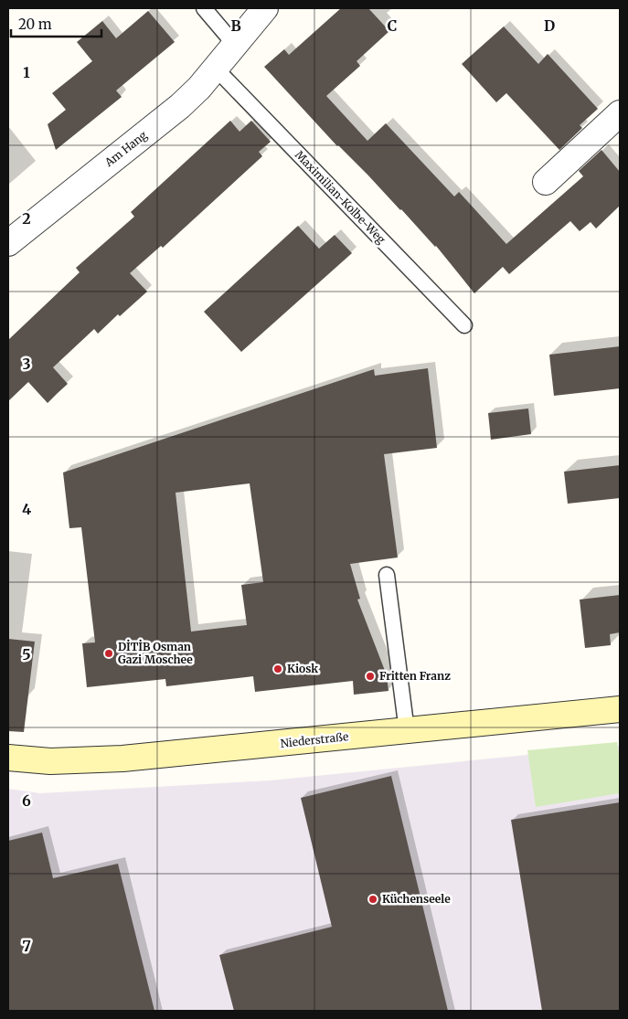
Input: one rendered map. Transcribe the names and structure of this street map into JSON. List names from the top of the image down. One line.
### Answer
{"streets":{"street":["Am Hang","Niederstraße"],"lane":["Maximilian-Kolbe-Weg"]},"crossings":[["Am Hang","Maximilian-Kolbe-Weg"]],"places":["DİTİB Osman Gazi Moschee","Kiosk","Fritten Franz","Küchenseele"],"scale_bar":"20 m","grid":{"columns":["B","C","D"],"rows":["1","2","3","4","5","6","7"]}}
